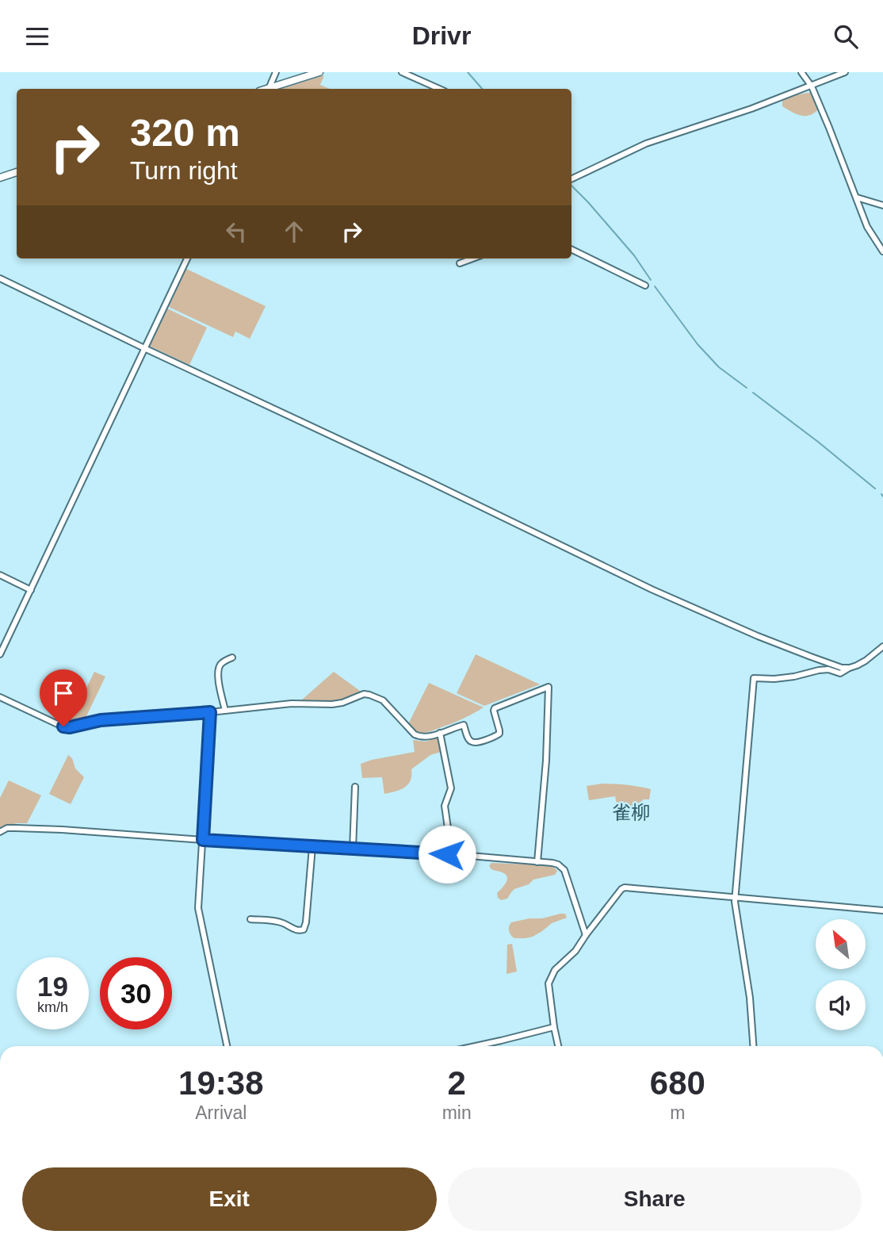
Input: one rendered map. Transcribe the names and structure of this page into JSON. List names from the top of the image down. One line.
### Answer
{"districts":["雀柳"],"north":"top left","page":{"header":"Drivr","turn":["320 m","Turn right"],"speed":"19 km/h","limit":"30","eta":["19:38","Arrival","2","min","680","m"],"buttons":["Exit","Share"]}}
